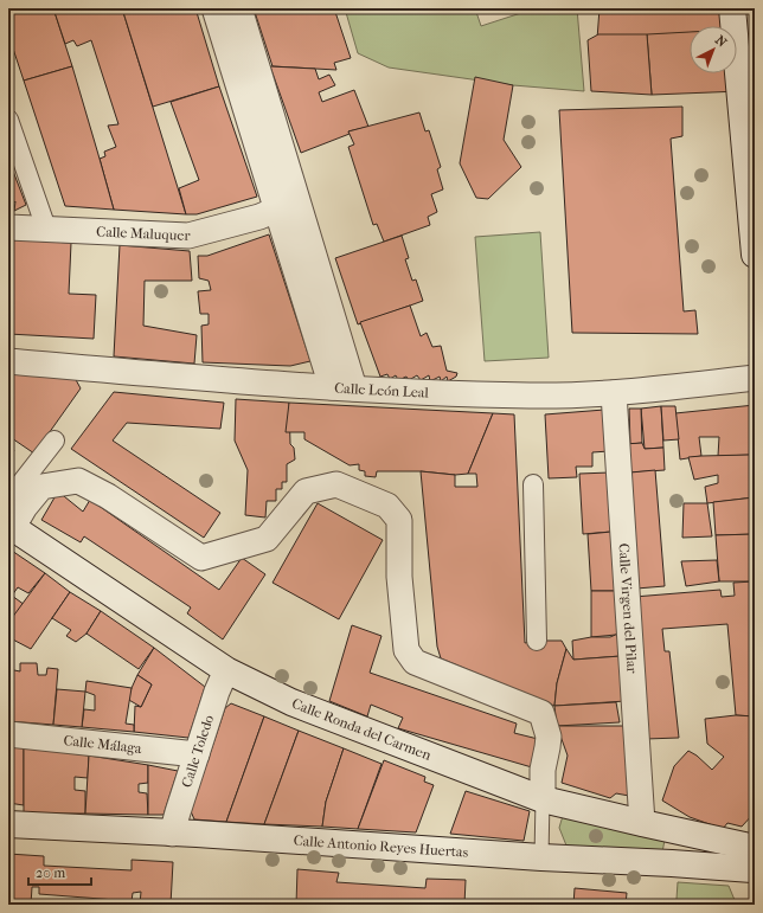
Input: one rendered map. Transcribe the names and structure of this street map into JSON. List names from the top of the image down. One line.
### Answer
{"streets":{"main road":["Calle Ronda del Carmen","Calle Antonio Reyes Huertas"],"street":["Calle Maluquer","Calle León Leal","Calle Virgen del Pilar","Calle Málaga","Calle Toledo"]},"crossings":[["Calle León Leal","Calle Virgen del Pilar"],["Calle Virgen del Pilar","Calle Ronda del Carmen"],["Calle Ronda del Carmen","Calle Toledo"],["Calle Ronda del Carmen","Calle Antonio Reyes Huertas"],["Calle Málaga","Calle Toledo"],["Calle Toledo","Calle Antonio Reyes Huertas"]],"scale_bar":"20 m","north":"top right"}
